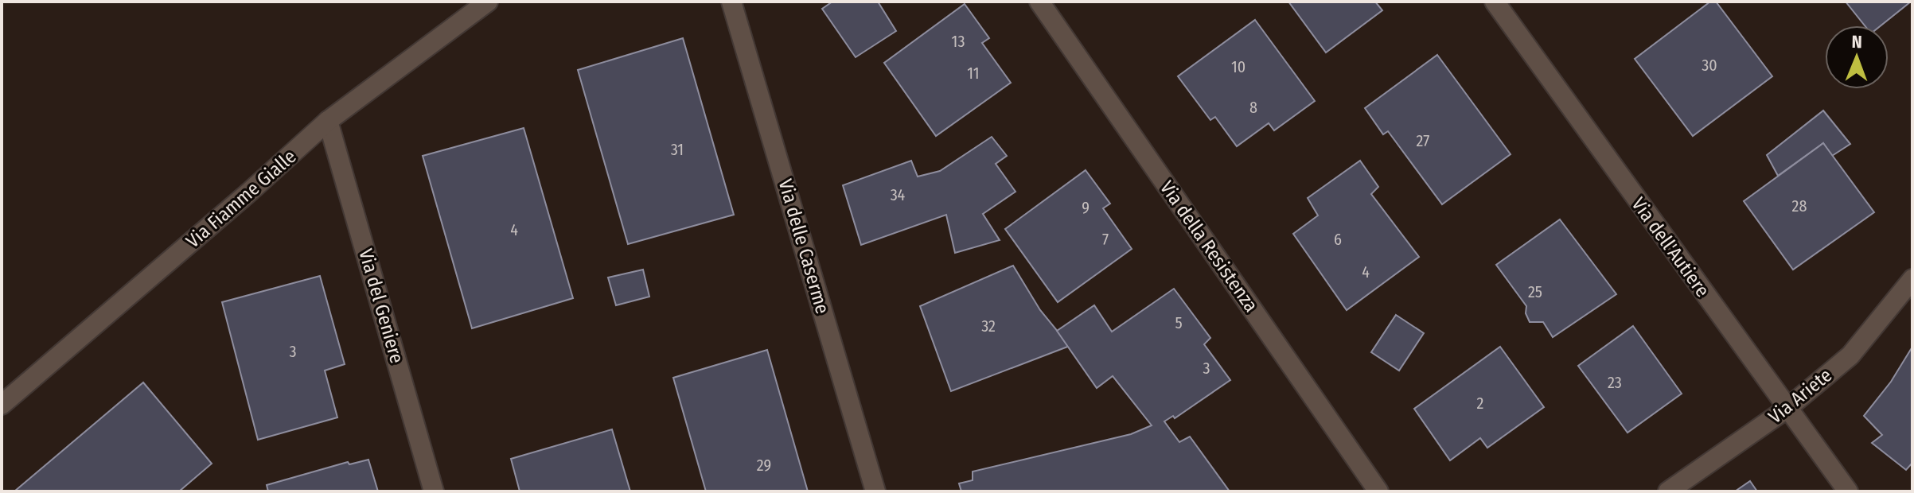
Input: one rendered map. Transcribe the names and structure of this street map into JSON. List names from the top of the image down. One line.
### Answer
{"streets":{"street":["Via Fiamme Gialle","Via delle Caserme","Via della Resistenza","Via dell'Autiere","Via del Geniere","Via Ariete"]},"crossings":[["Via Fiamme Gialle","Via del Geniere"],["Via dell'Autiere","Via Ariete"]],"house_numbers":["13","30","10","11","8","27","31","34","28","9","4","7","6","4","25","5","32","3","3","23","2","29"],"north":"top"}
